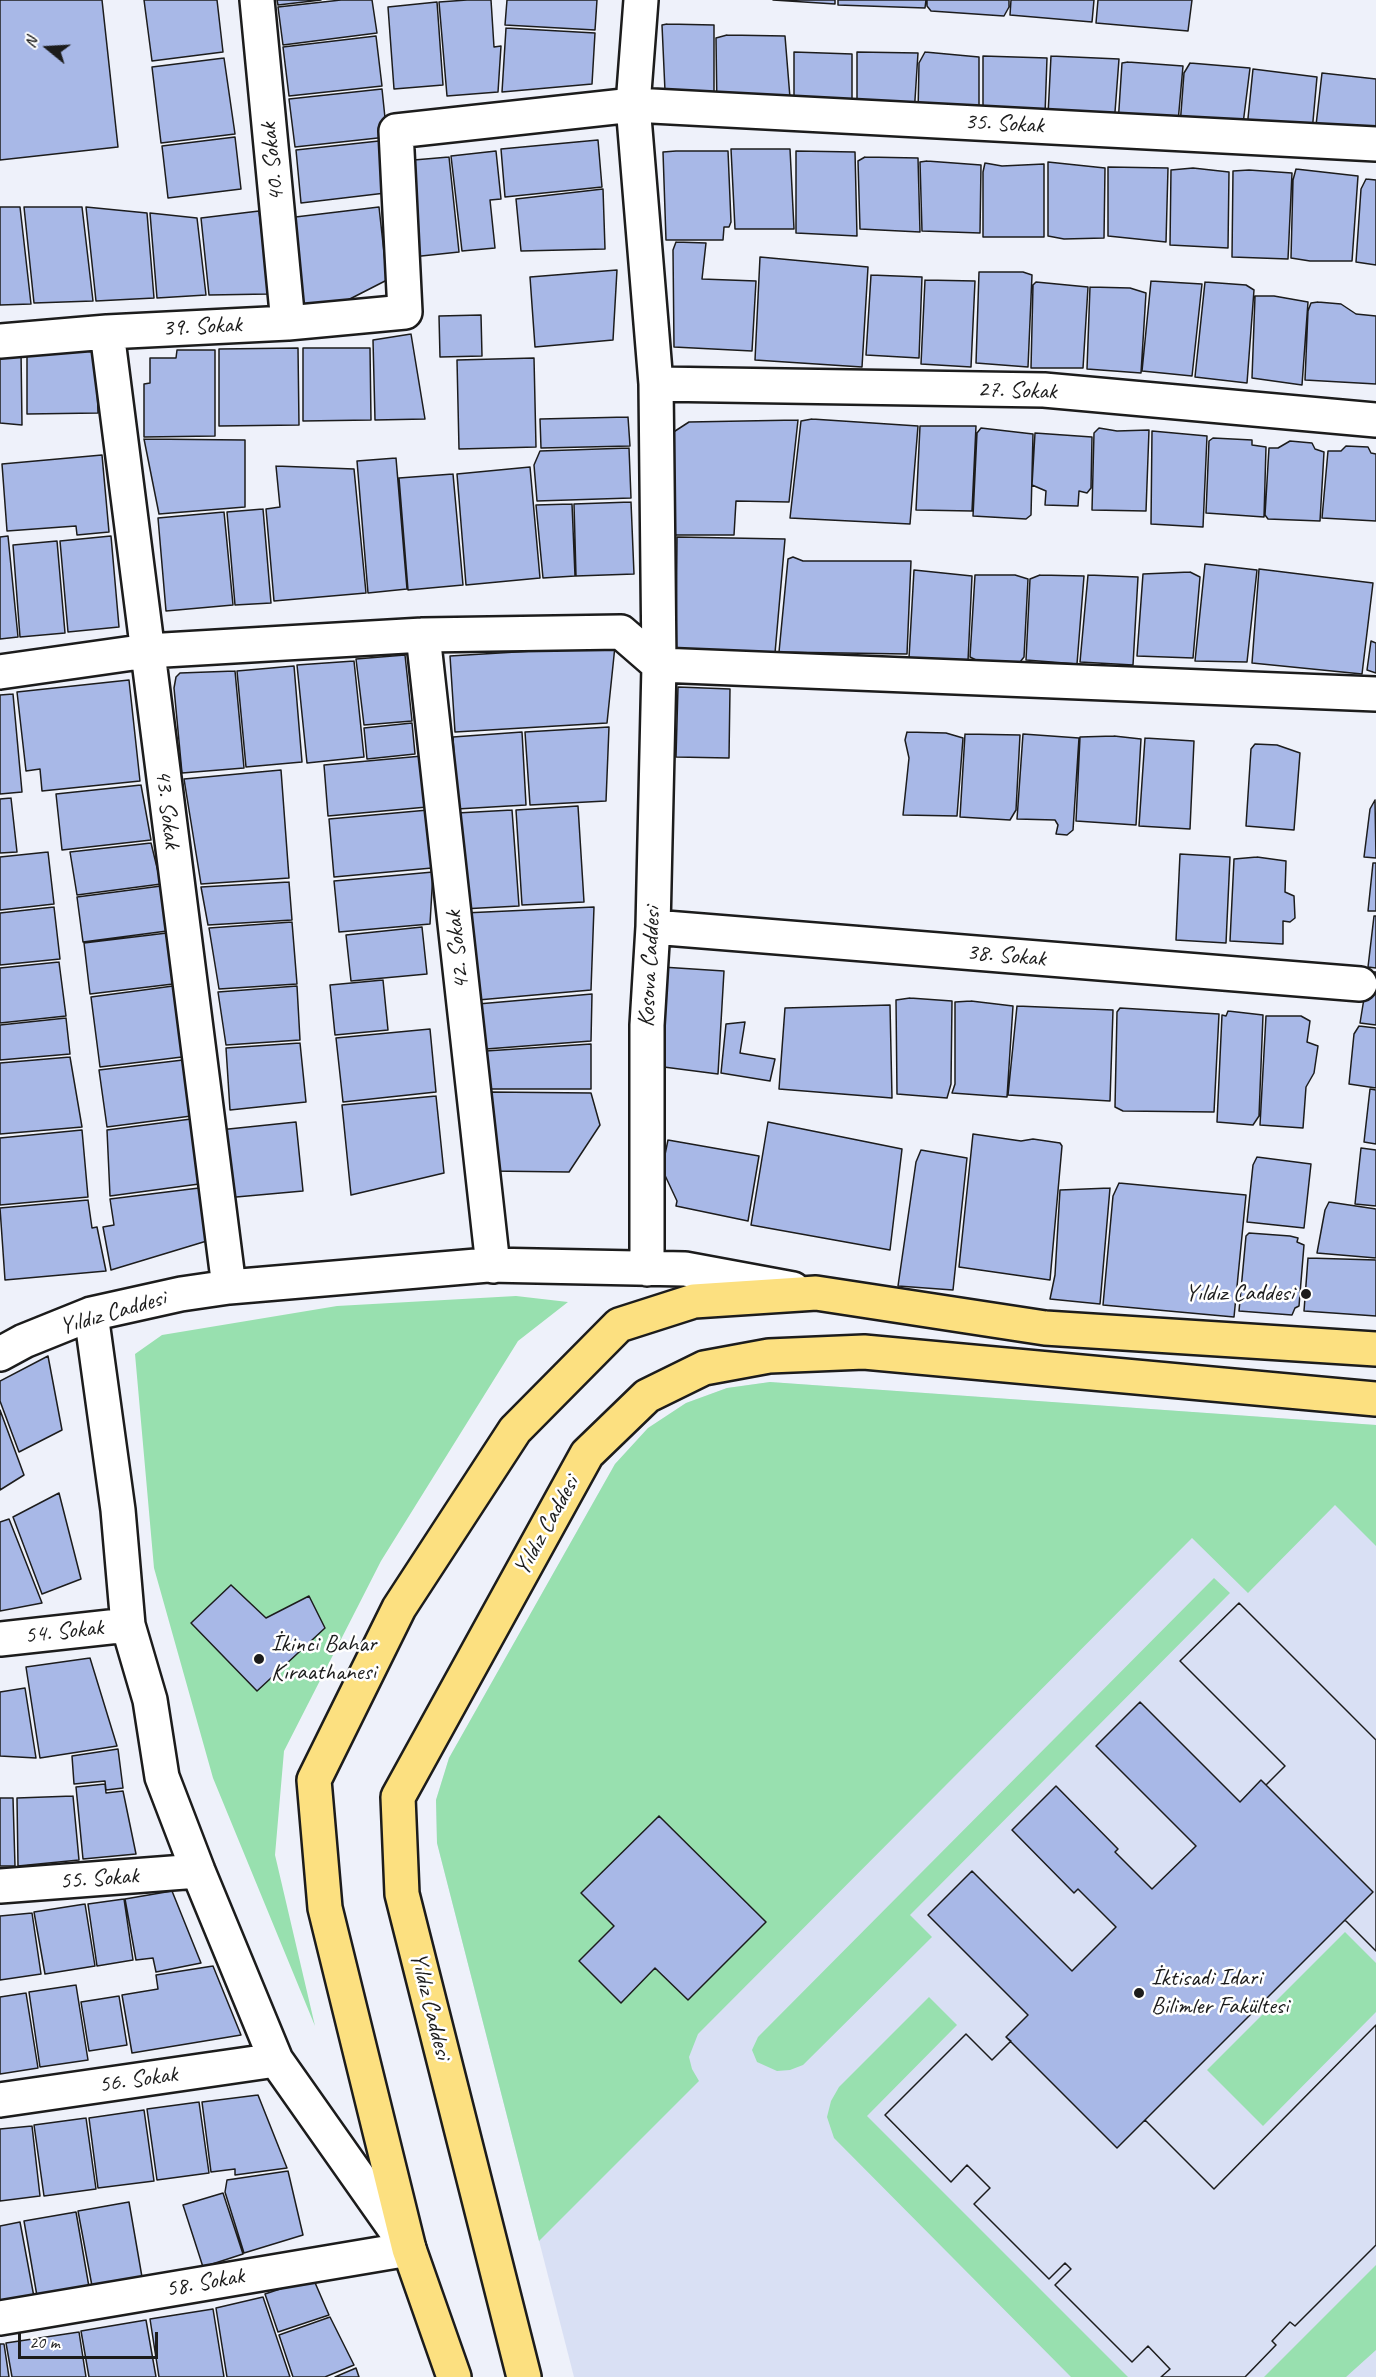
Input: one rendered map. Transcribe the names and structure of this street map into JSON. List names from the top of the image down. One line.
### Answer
{"streets":{"main road":["Yıldız Caddesi"],"street":["35. Sokak","40. Sokak","39. Sokak","27. Sokak","43. Sokak","42. Sokak","38. Sokak","Kosova Caddesi","54. Sokak","55. Sokak","56. Sokak","58. Sokak"]},"crossings":[["35. Sokak","39. Sokak"],["35. Sokak","Kosova Caddesi"],["40. Sokak","39. Sokak"],["39. Sokak","43. Sokak"],["27. Sokak","Kosova Caddesi"],["43. Sokak","Yıldız Caddesi"],["42. Sokak","Yıldız Caddesi"],["38. Sokak","Kosova Caddesi"],["Kosova Caddesi","Yıldız Caddesi"]],"places":["Yıldız Caddesi","İkinci Bahar Kıraathanesi","İktisadi Idari Bilimler Fakültesi"],"scale_bar":"20 m","north":"left"}
